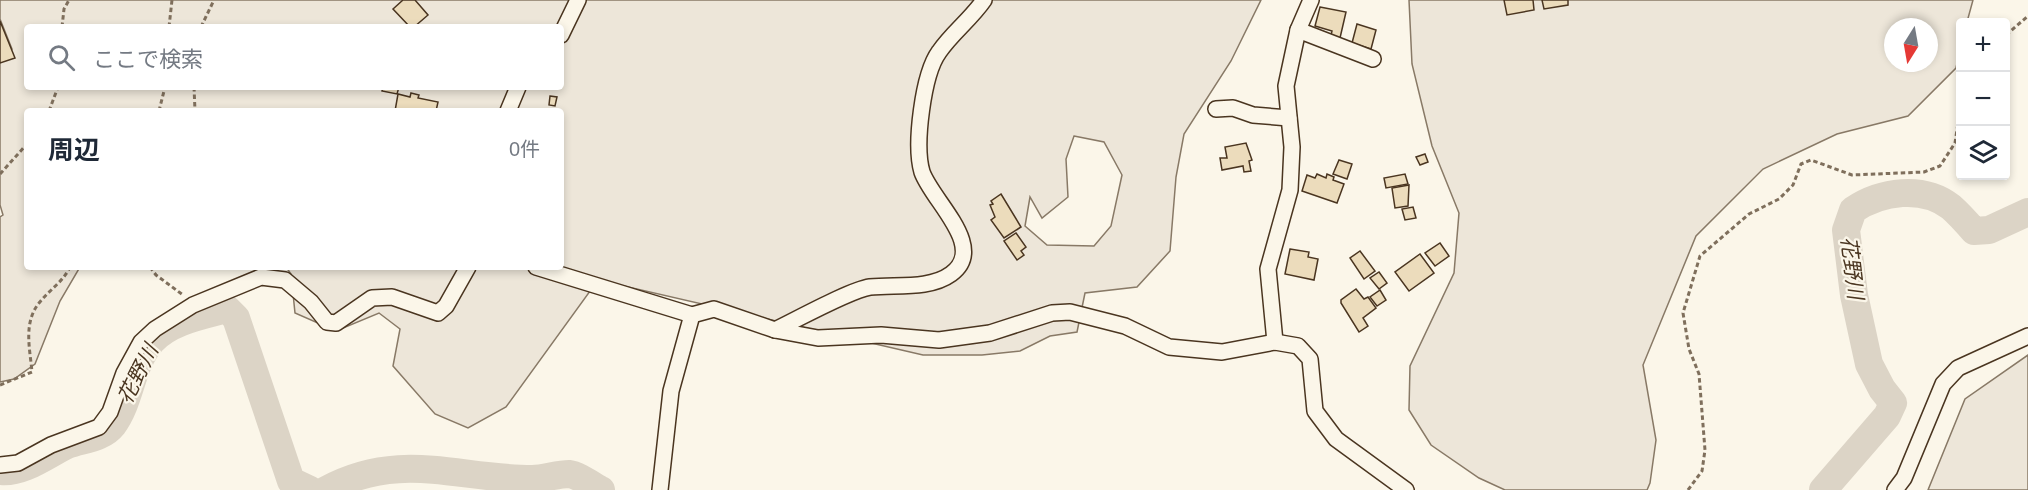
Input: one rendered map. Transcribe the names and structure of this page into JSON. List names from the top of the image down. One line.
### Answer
{"water":["花野川"],"north":"bottom","page":{"map_buttons":["+","−"],"search":"ここで検索","heading":["周辺","0件"]}}
